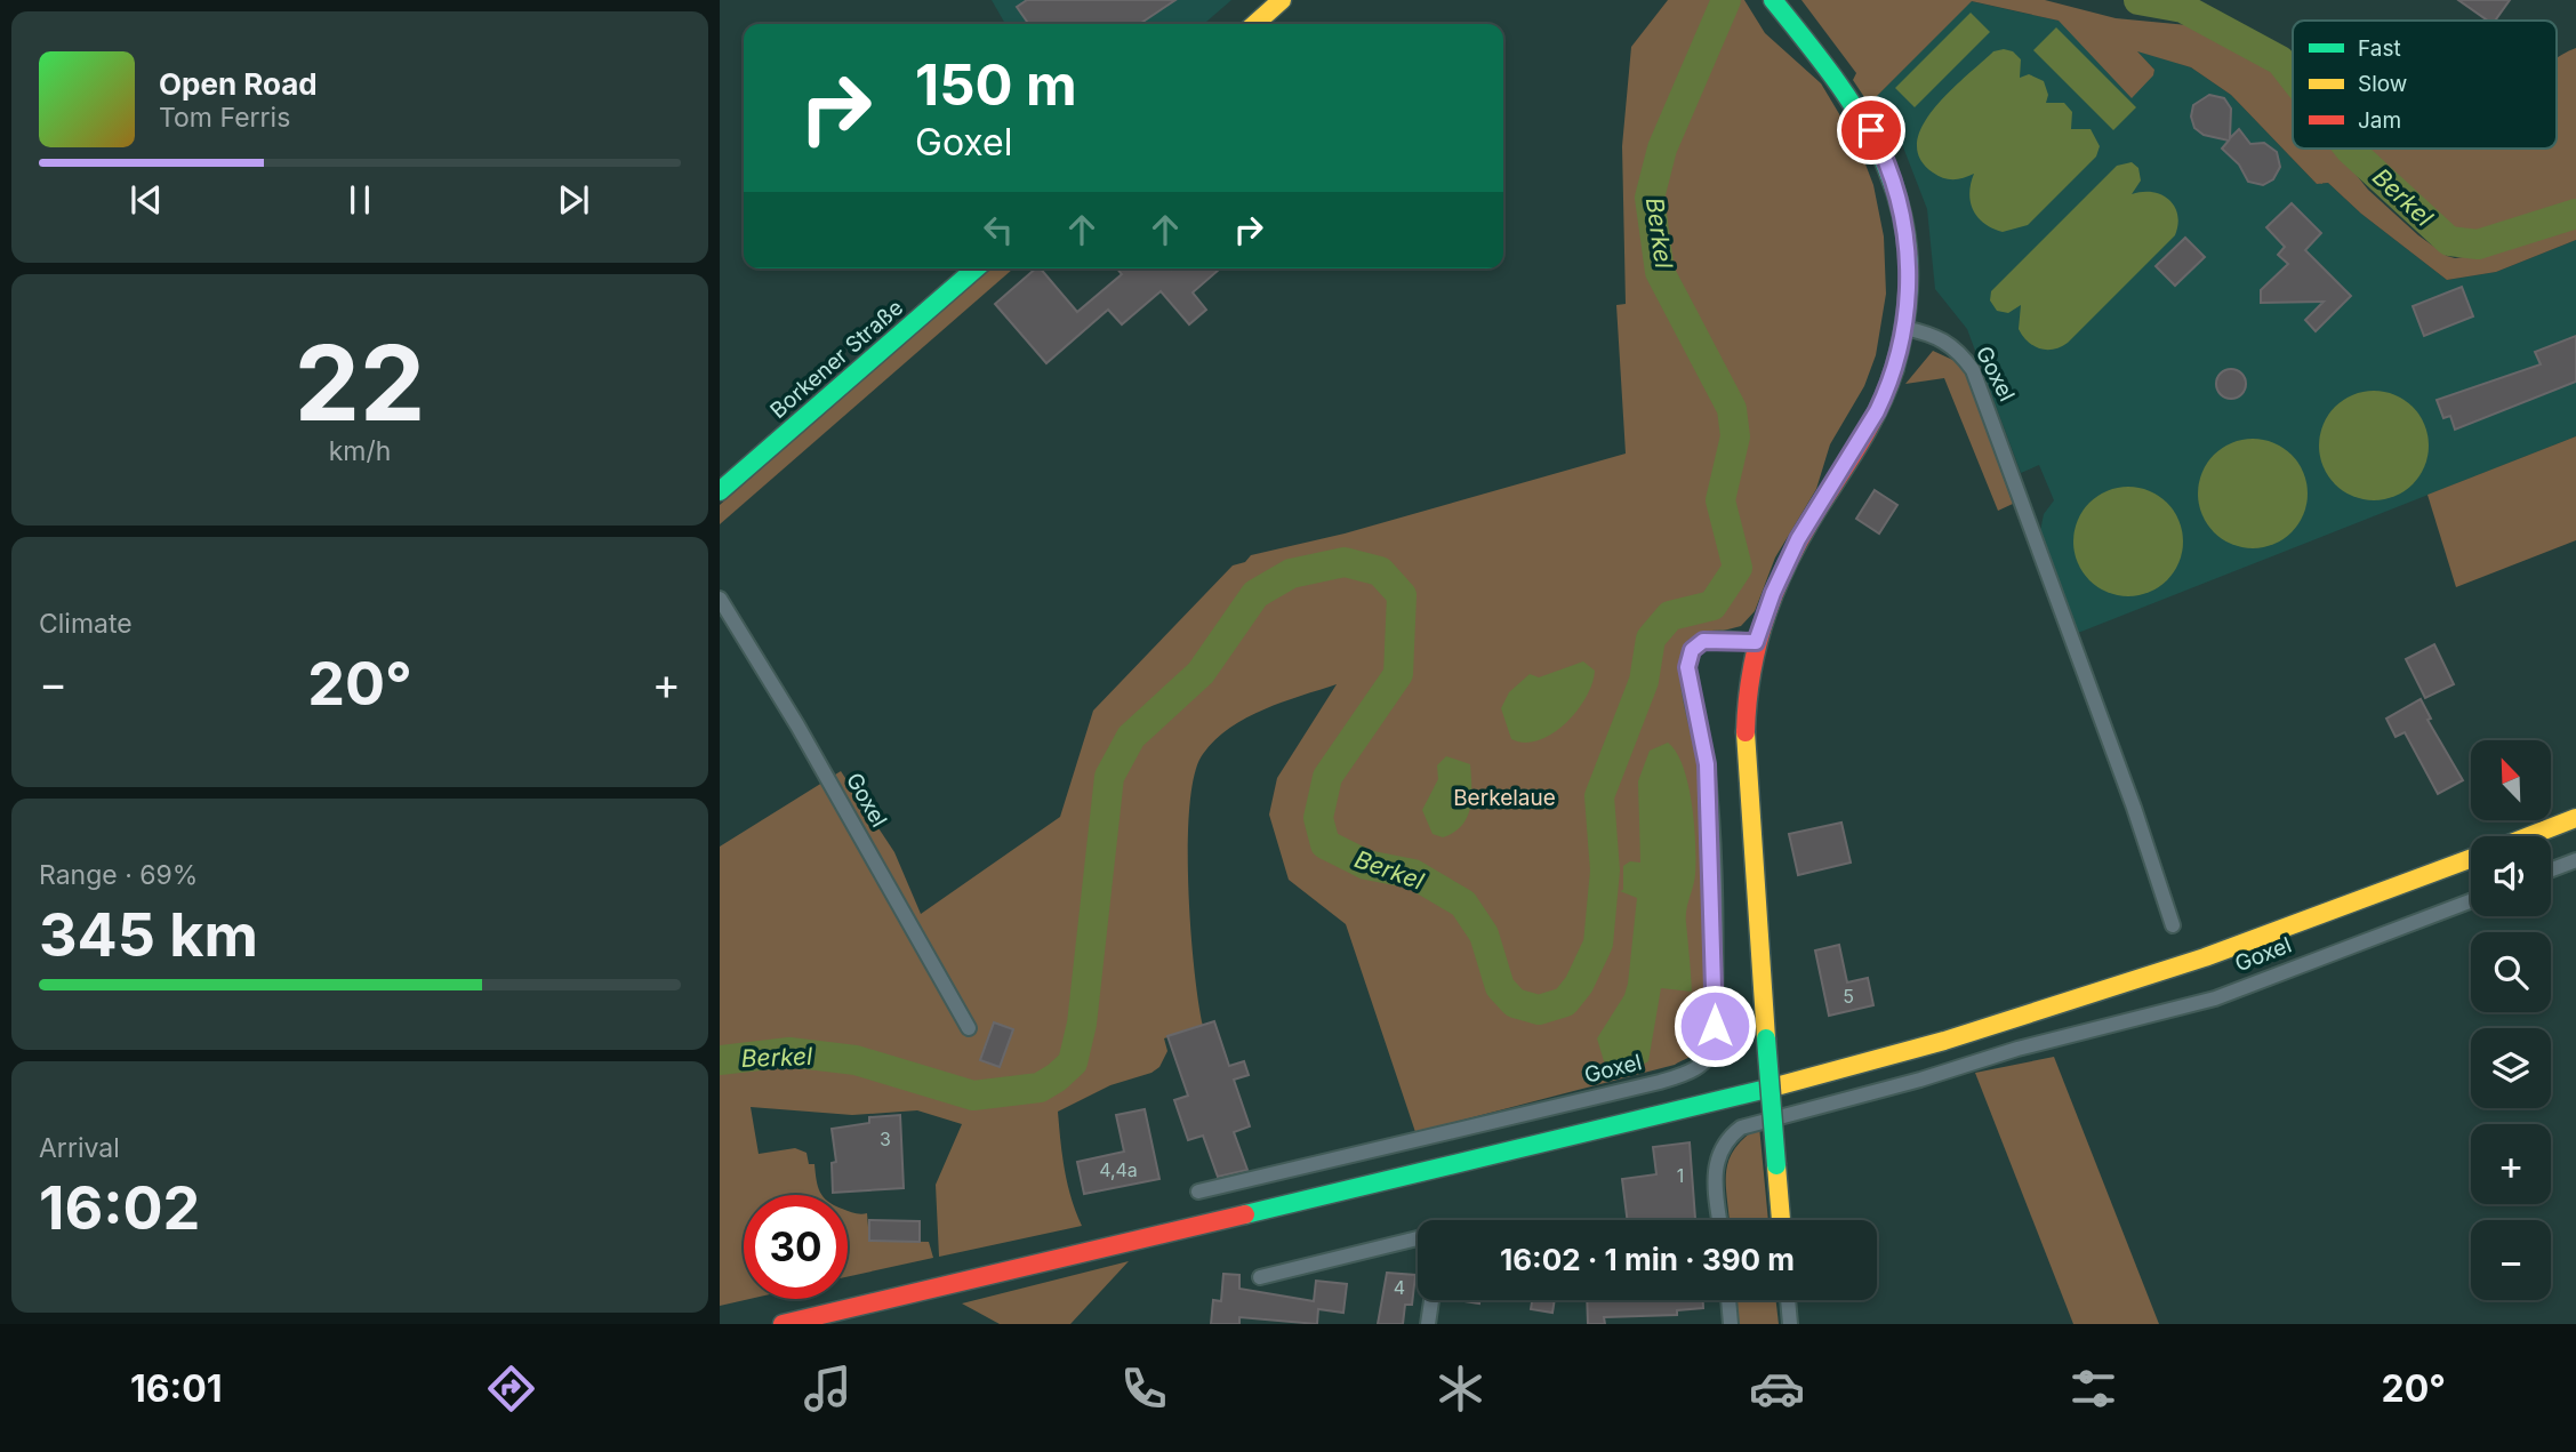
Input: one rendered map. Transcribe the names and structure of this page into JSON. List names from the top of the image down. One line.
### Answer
{"streets":{"main road":["Borkener Straße"],"street":["Goxel"]},"water":["Berkel"],"parks":["Berkelaue"],"house_numbers":["5","3","4,4a","1","4"],"legend":["Fast","Slow","Jam"],"north":"top left","page":{"turn":["150 m","Goxel"],"song":["Open Road","Tom Ferris"],"tile":[["22","km/h"],"Climate",["Range · 69%","345 km"],["Arrival","16:02"]],"heat":["−","20°","+"],"map_buttons":["+","−"],"limit":"30","trip":"16:02 · 1 min · 390 m","tabs":["16:01","20°"]}}
